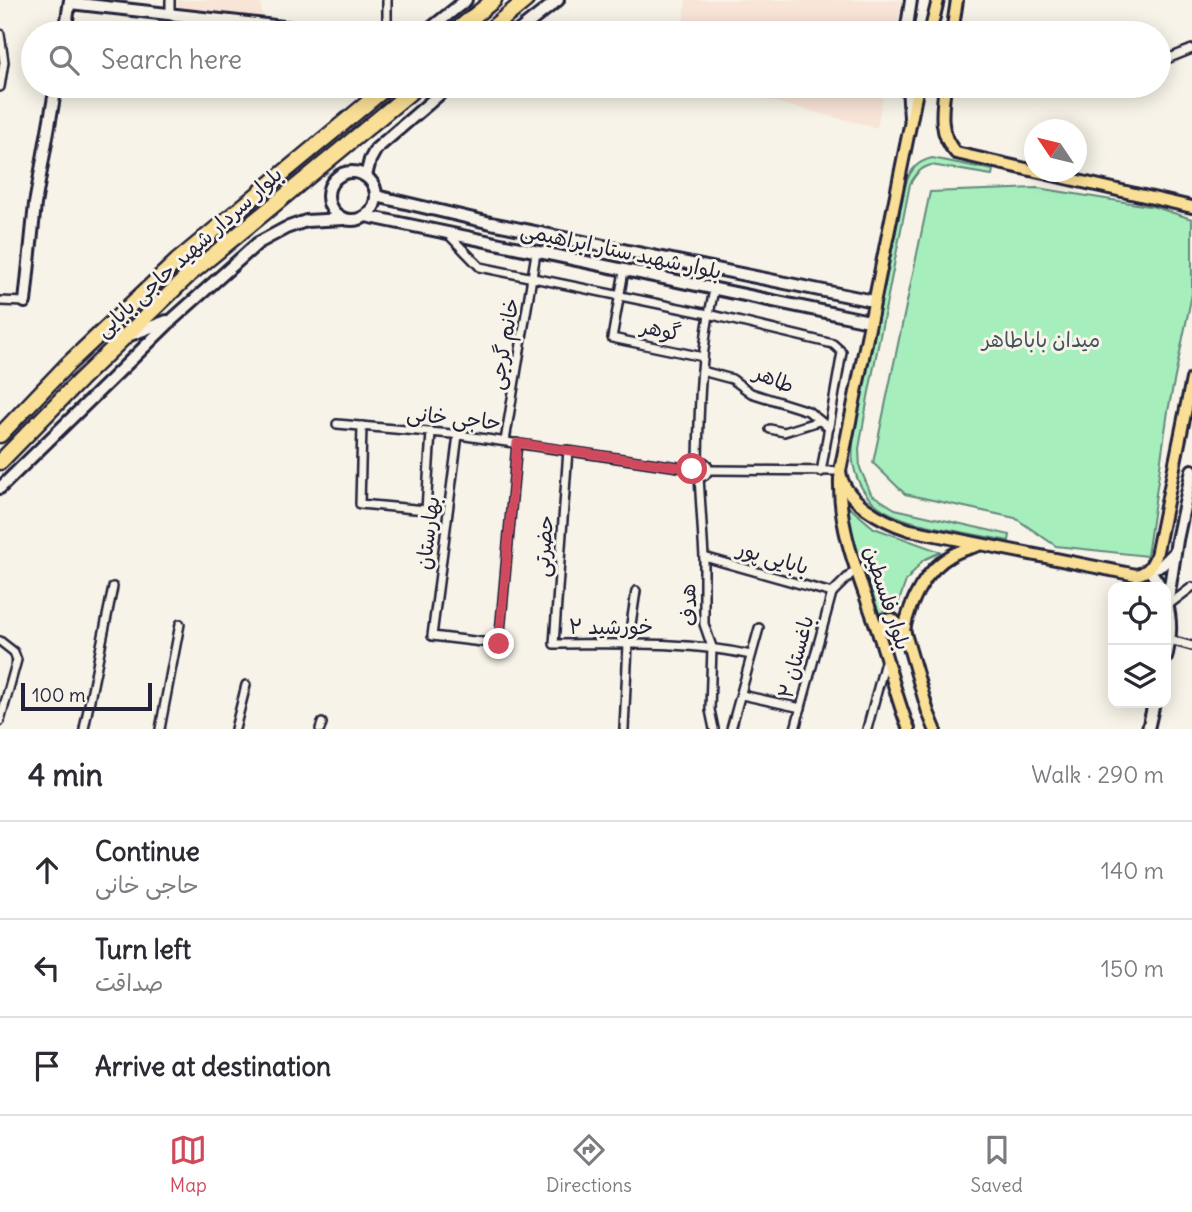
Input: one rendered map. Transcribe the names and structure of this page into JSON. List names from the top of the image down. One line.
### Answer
{"streets":{"highway":["بلوار سردار شهید حاجی بابایی"],"main road":["بلوار شهید ستار ابراهیمی","بلوار فلسطین"],"street":["گوهر","خانم گرجی","طاهر","حاجی خانی","بهارستان","حضرتی","بابایی پور","هدف","خورشید ۲","باغستان ۲"]},"crossings":[["بلوار شهید ستار ابراهیمی","خانم گرجی"],["خانم گرجی","حاجی خانی"],["حاجی خانی","بهارستان"],["حاجی خانی","حضرتی"],["حاجی خانی","هدف"],["حضرتی","خورشید ۲"],["بابایی پور","هدف"],["بابایی پور","باغستان ۲"],["هدف","خورشید ۲"]],"parks":["میدان باباطاهر"],"scale_bar":"100 m","north":"top left","page":{"search":"Search here","scale":"100 m","heading":["4 min","Walk · 290 m"],"list":[["Continue","حاجی خانی","140 m"],["Turn left","صداقت","150 m"],"Arrive at destination"],"nav":["Map","Directions","Saved"]}}
